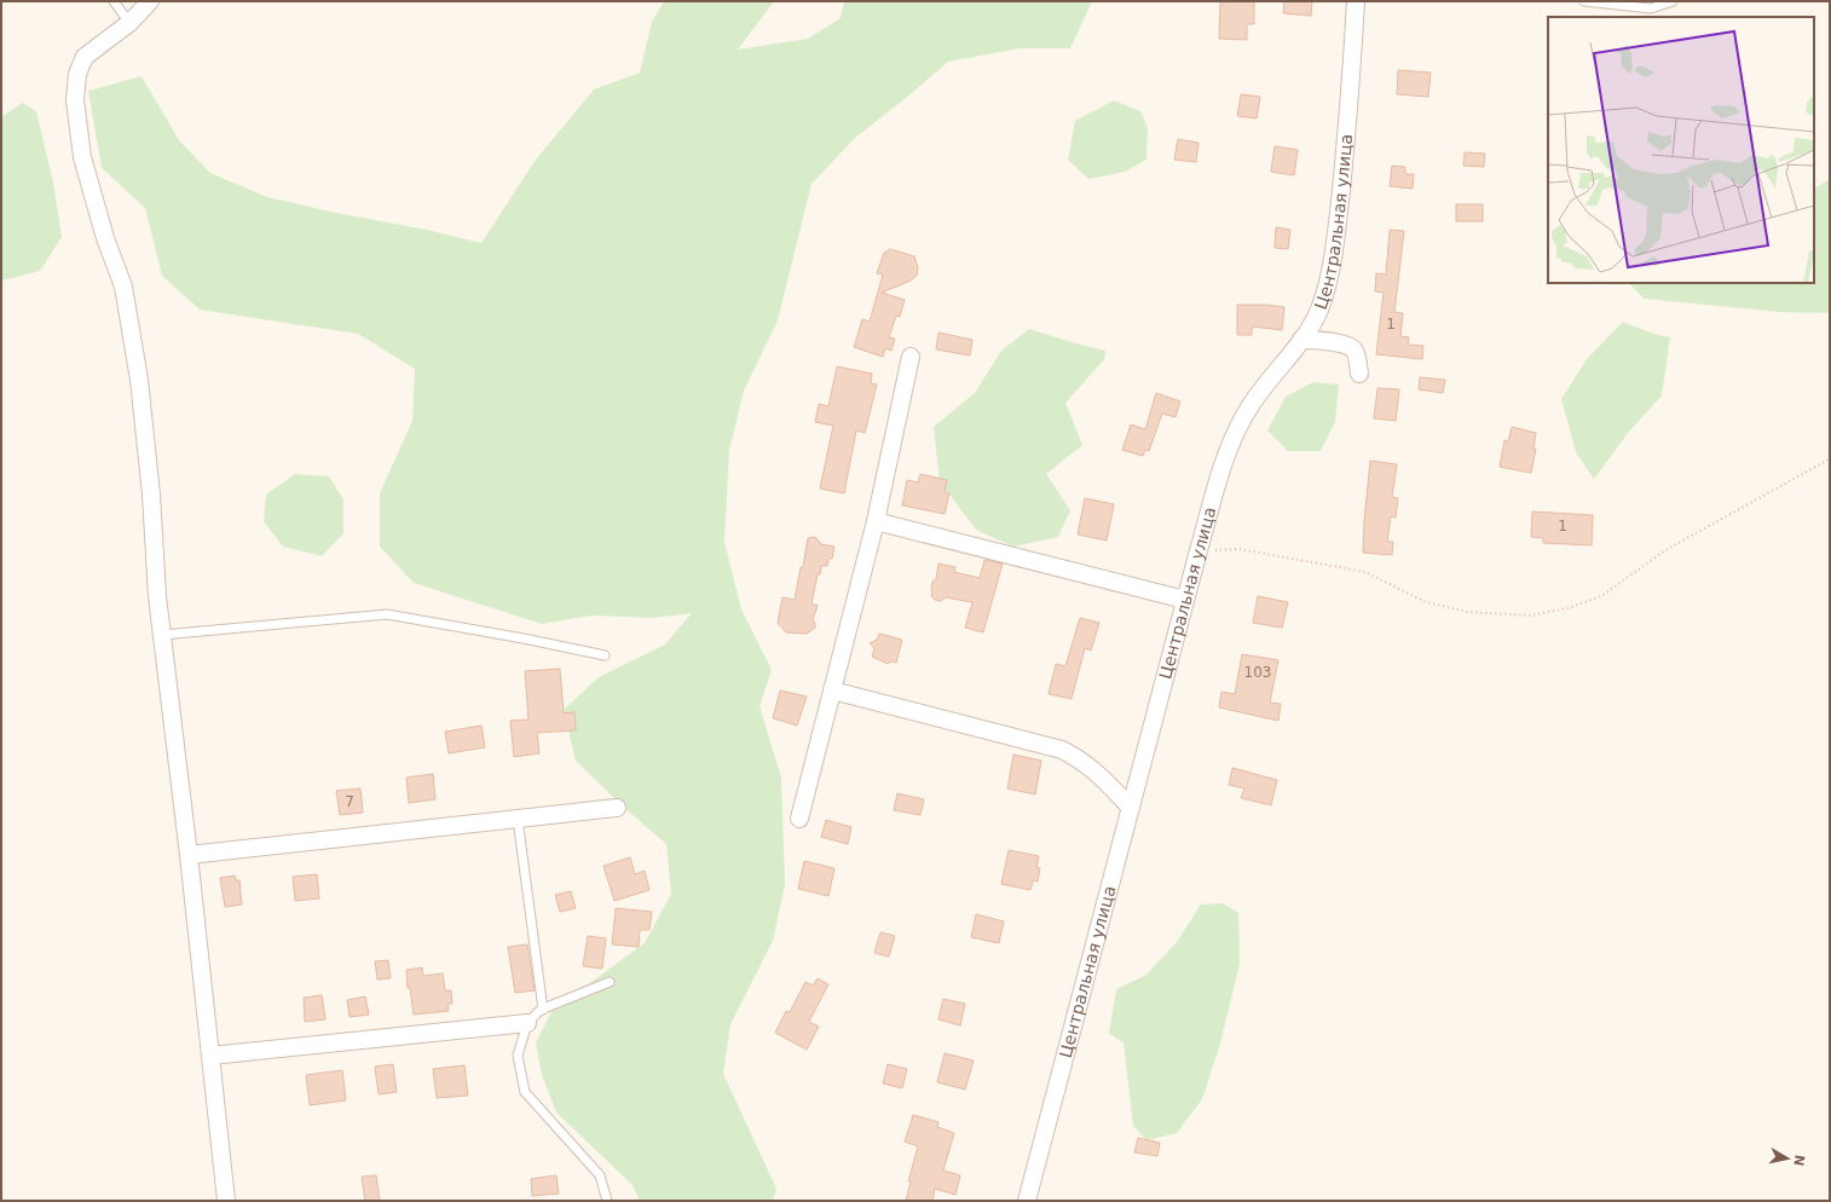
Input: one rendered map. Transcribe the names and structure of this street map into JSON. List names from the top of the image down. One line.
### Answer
{"streets":{"street":["Центральная улица"]},"house_numbers":["1","1","103","7"],"north":"right"}
